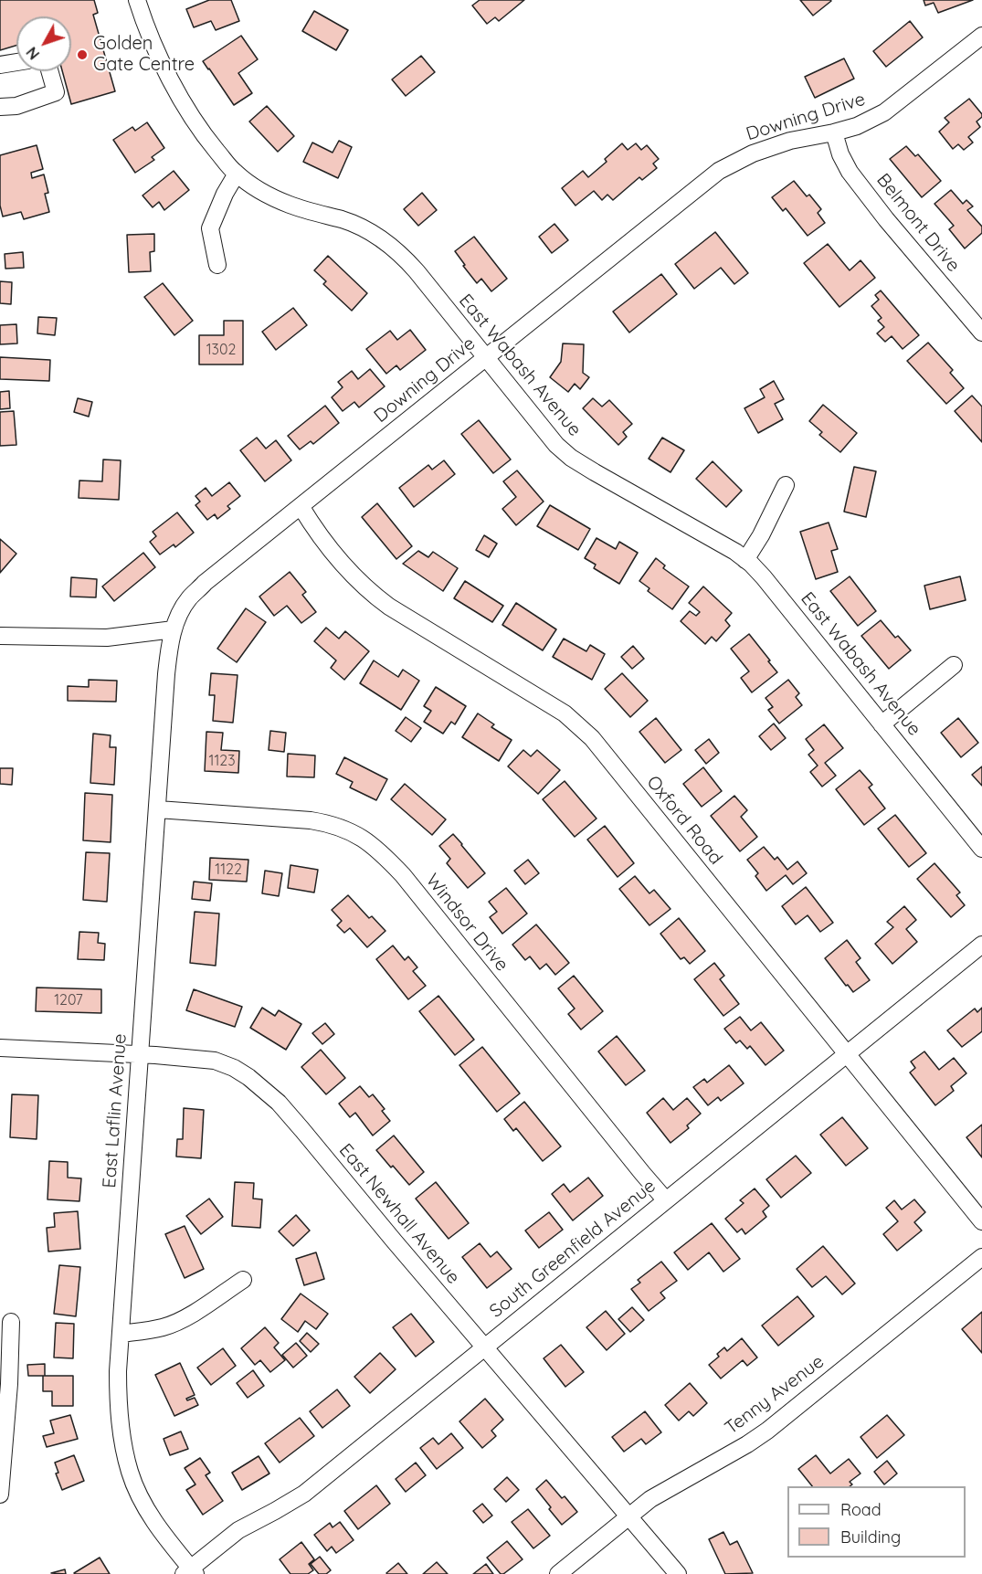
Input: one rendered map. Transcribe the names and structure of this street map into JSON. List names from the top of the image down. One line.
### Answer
{"streets":{"street":["Downing Drive","Belmont Drive","East Wabash Avenue","Oxford Road","Windsor Drive","East Laflin Avenue","East Newhall Avenue","South Greenfield Avenue","Tenny Avenue"]},"crossings":[["Downing Drive","Belmont Drive"],["Downing Drive","East Wabash Avenue"],["Downing Drive","Oxford Road"],["Downing Drive","East Laflin Avenue"],["Oxford Road","South Greenfield Avenue"],["Windsor Drive","East Laflin Avenue"],["Windsor Drive","South Greenfield Avenue"],["East Laflin Avenue","East Newhall Avenue"],["East Laflin Avenue","South Greenfield Avenue"],["East Newhall Avenue","South Greenfield Avenue"],["East Newhall Avenue","Tenny Avenue"]],"places":["Golden Gate Centre"],"house_numbers":["1302","1123","1122","1207"],"legend":["Road","Building"],"north":"bottom left"}
